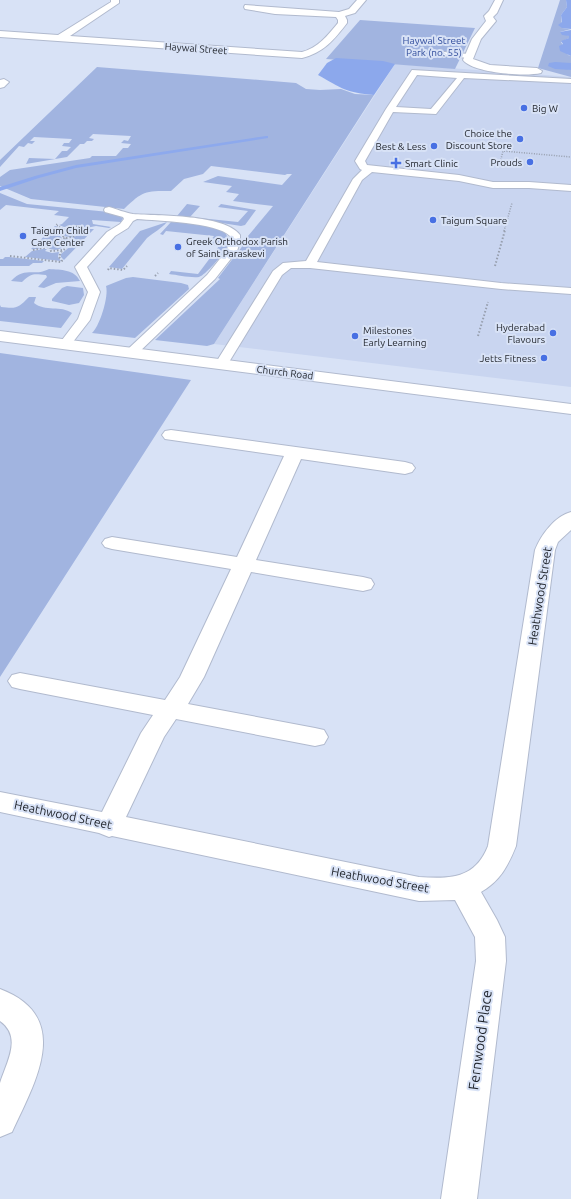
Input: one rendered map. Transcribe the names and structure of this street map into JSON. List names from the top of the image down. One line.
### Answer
{"streets":{"street":["Haywal Street","Church Road","Heathwood Street","Fernwood Place"]},"crossings":[["Heathwood Street","Fernwood Place"]],"parks":["Haywal Street Park (no. 55)"],"places":{"other":["Big W","Choice the Discount Store","Best & Less","Prouds","Taigum Square","Taigum Child Care Center","Greek Orthodox Parish of Saint Paraskevi","Hyderabad Flavours","Milestones Early Learning","Jetts Fitness"],"health":["Smart Clinic"]}}
